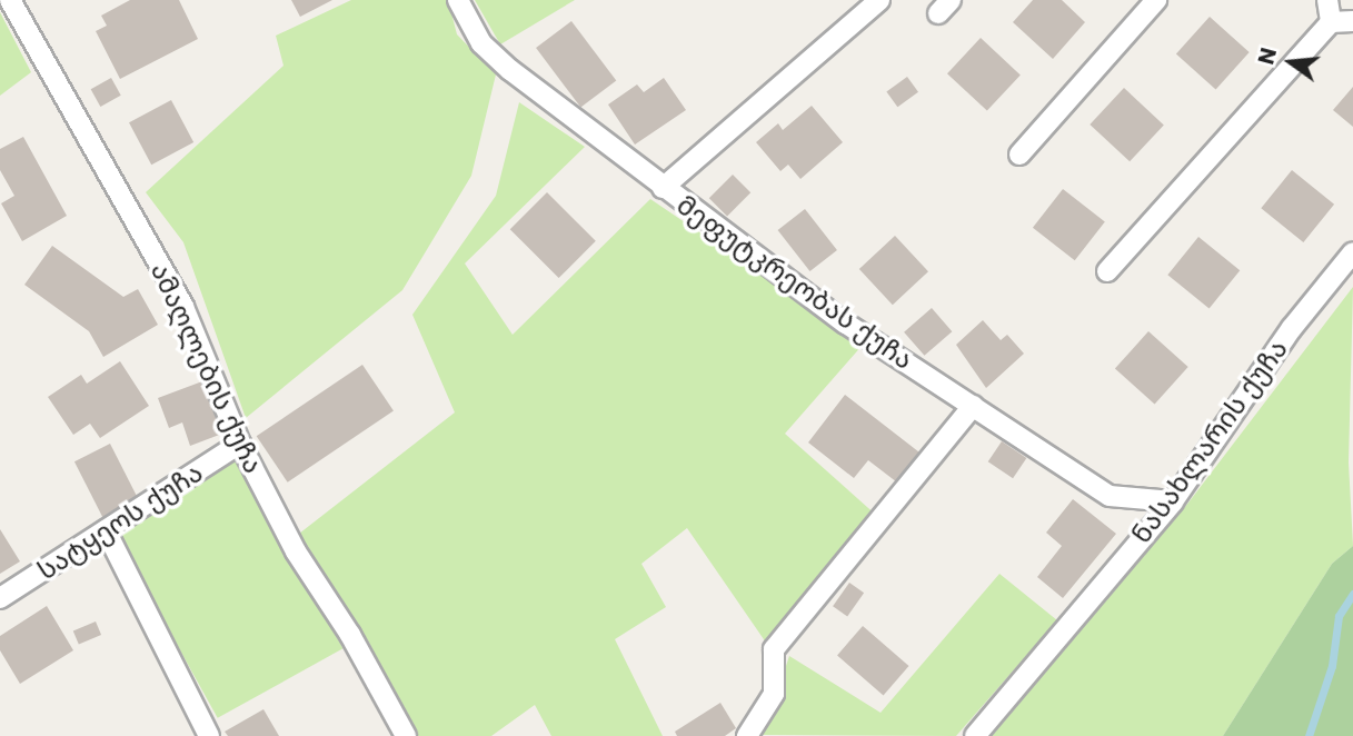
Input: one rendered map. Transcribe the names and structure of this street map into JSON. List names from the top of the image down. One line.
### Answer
{"streets":{"street":["მეფუტკრეობას ქუჩა","ამაღლების ქუჩა","ნასახლარის ქუჩა","სატყეოს ქუჩა"]},"crossings":[["მეფუტკრეობას ქუჩა","ნასახლარის ქუჩა"],["ამაღლების ქუჩა","სატყეოს ქუჩა"]],"north":"left"}
